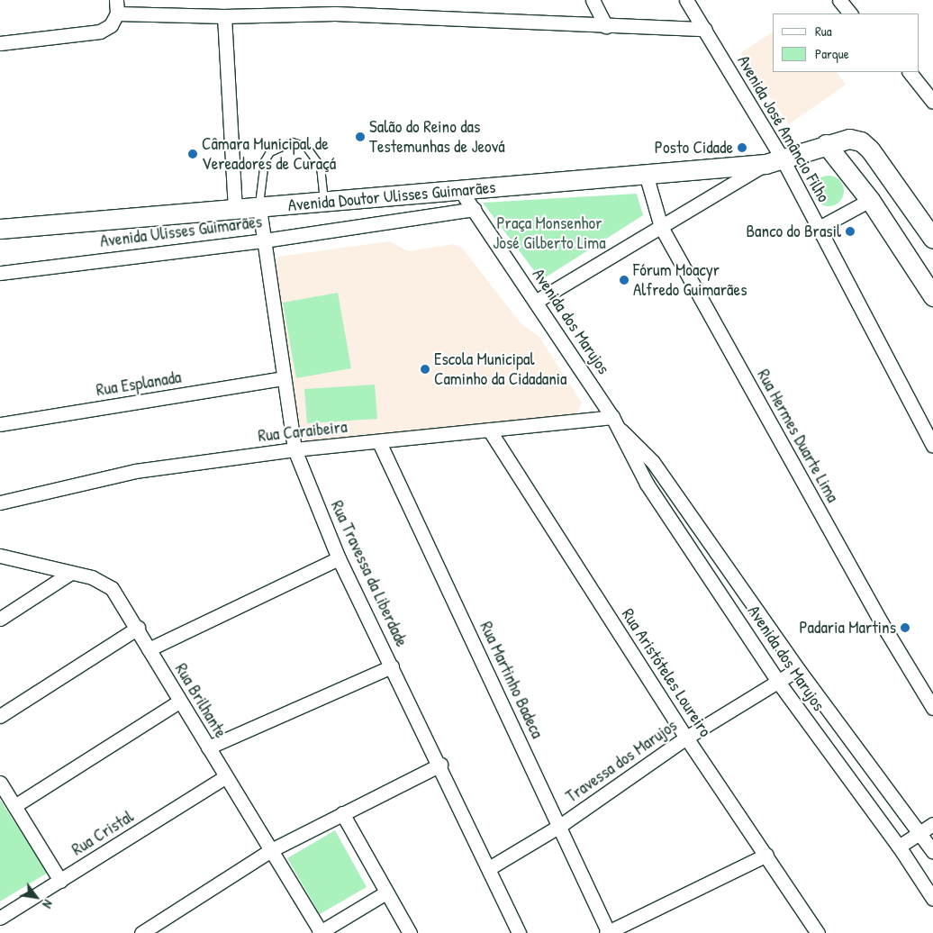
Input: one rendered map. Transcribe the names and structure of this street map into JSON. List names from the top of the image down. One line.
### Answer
{"streets":{"main road":["Avenida Doutor Ulisses Guimarães"],"street":["Avenida José Amâncio Filho","Avenida Ulisses Guimarães","Avenida dos Marujos","Rua Esplanada","Rua Caraibeira","Rua Hermes Duarte Lima","Rua Travessa da Liberdade","Rua Aristóteles Loureiro","Rua Martinho Badeca","Rua Brilhante","Travessa dos Marujos","Rua Cristal"]},"crossings":[["Avenida José Amâncio Filho","Avenida Doutor Ulisses Guimarães"],["Avenida Doutor Ulisses Guimarães","Avenida dos Marujos"],["Avenida Doutor Ulisses Guimarães","Rua Hermes Duarte Lima"],["Avenida Doutor Ulisses Guimarães","Rua Travessa da Liberdade"],["Avenida Ulisses Guimarães","Avenida dos Marujos"],["Avenida Ulisses Guimarães","Rua Travessa da Liberdade"],["Avenida dos Marujos","Rua Caraibeira"],["Avenida dos Marujos","Travessa dos Marujos"],["Rua Esplanada","Rua Travessa da Liberdade"],["Rua Caraibeira","Rua Travessa da Liberdade"],["Rua Caraibeira","Rua Aristóteles Loureiro"],["Rua Caraibeira","Rua Martinho Badeca"],["Rua Travessa da Liberdade","Travessa dos Marujos"],["Rua Aristóteles Loureiro","Travessa dos Marujos"],["Rua Martinho Badeca","Travessa dos Marujos"],["Rua Brilhante","Rua Cristal"]],"parks":["Praça Monsenhor José Gilberto Lima"],"places":["Salão do Reino das Testemunhas de Jeová","Posto Cidade","Câmara Municipal de Vereadores de Curaçá","Banco do Brasil","Fórum Moacyr Alfredo Guimarães","Escola Municipal Caminho da Cidadania","Padaria Martins"],"legend":["Rua","Parque"],"north":"bottom right"}
